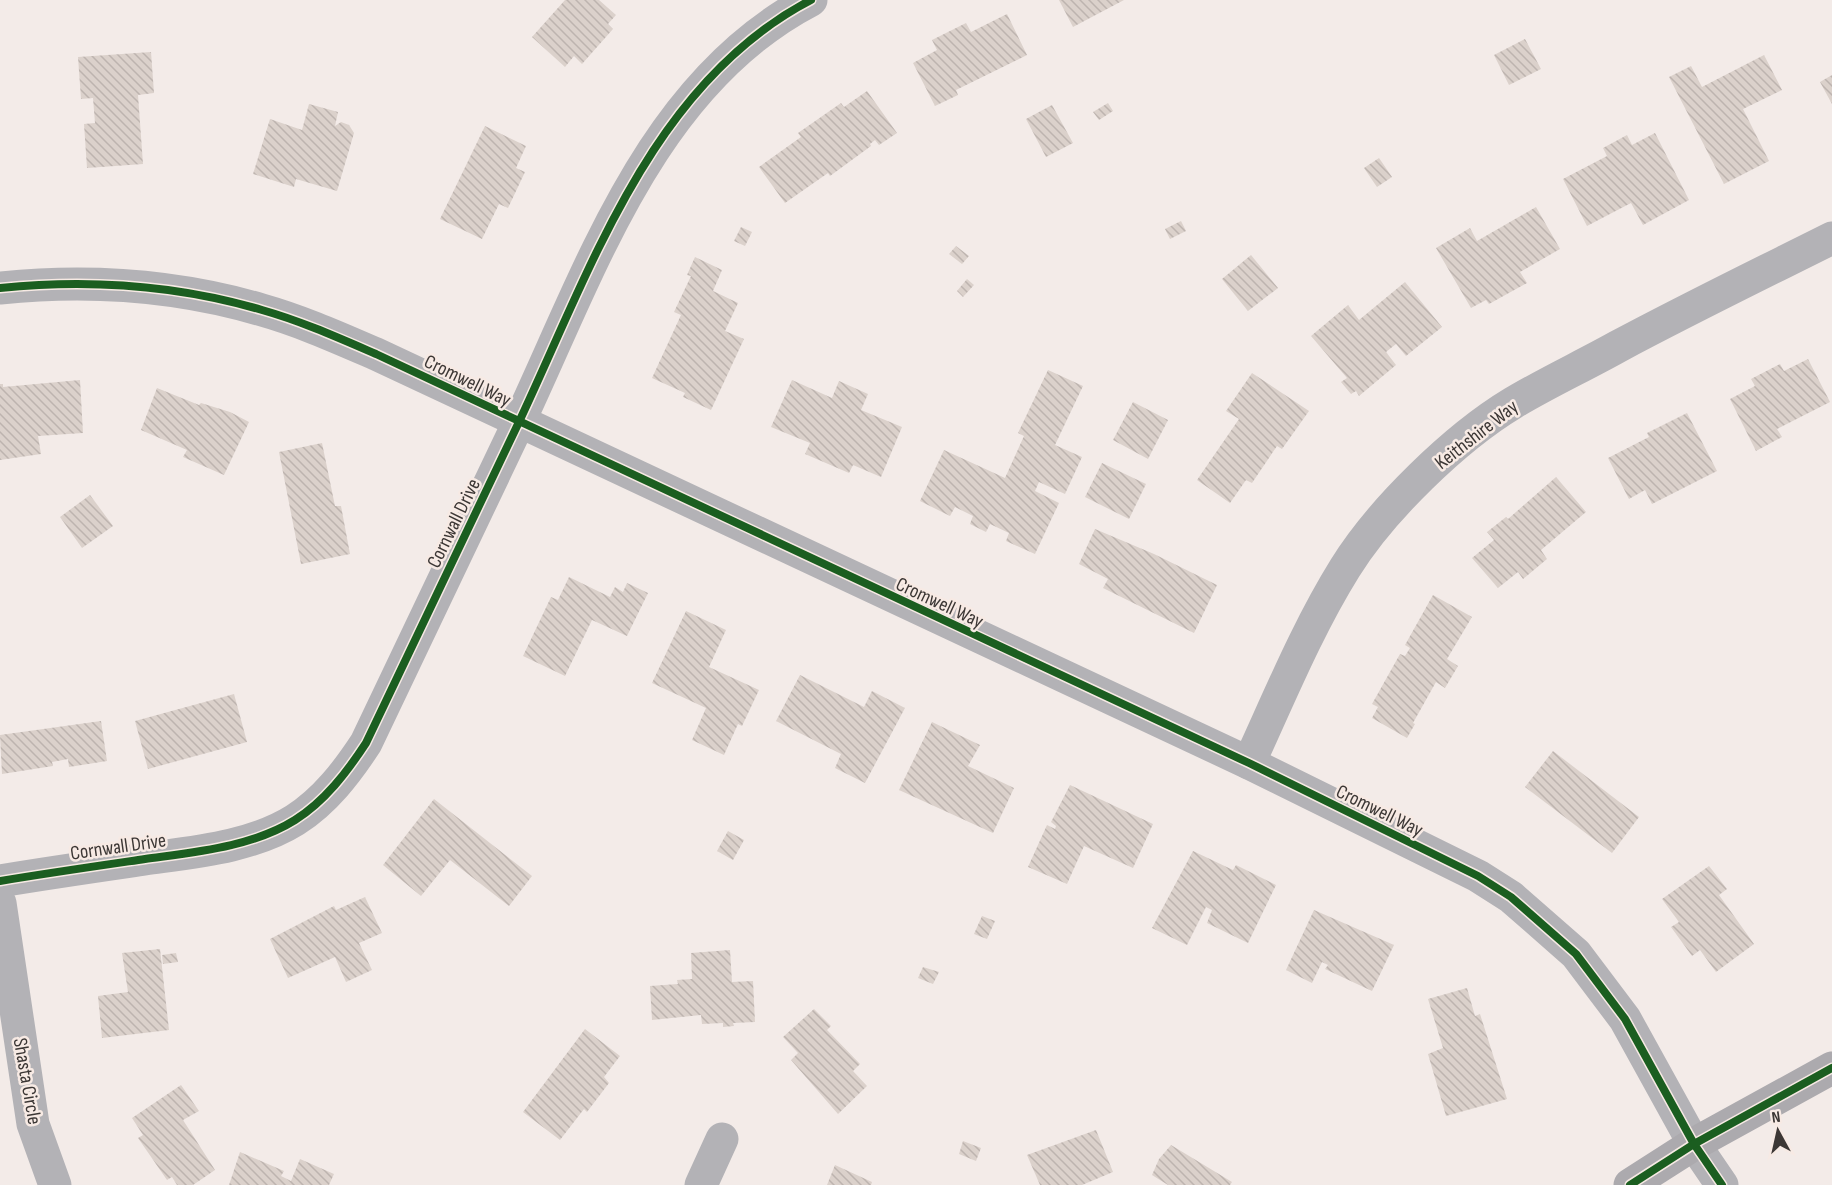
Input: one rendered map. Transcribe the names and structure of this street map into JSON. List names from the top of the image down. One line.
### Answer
{"streets":{"street":["Cromwell Way","Keithshire Way","Cornwall Drive","Shasta Circle"]},"crossings":[["Cromwell Way","Keithshire Way"],["Cromwell Way","Cornwall Drive"]],"north":"top"}
